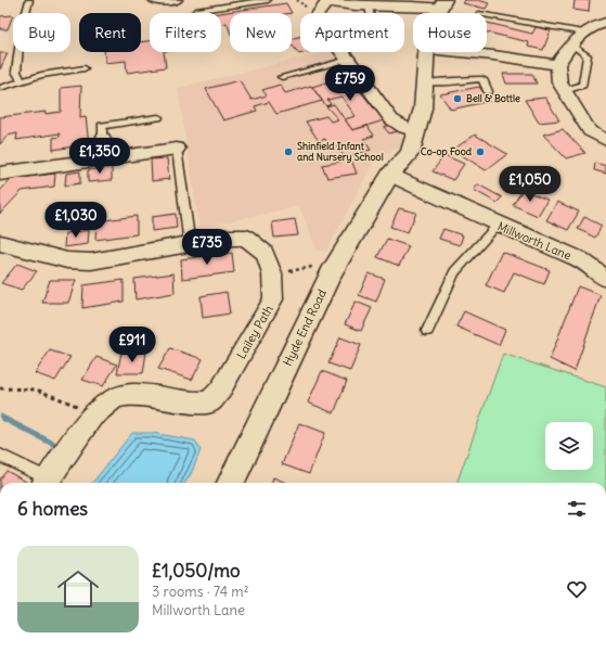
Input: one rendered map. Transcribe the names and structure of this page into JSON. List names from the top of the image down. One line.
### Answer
{"streets":{"main road":["Hyde End Road"],"street":["Millworth Lane","Lailey Path"]},"crossings":[["Millworth Lane","Hyde End Road"]],"places":["Bell & Bottle","Shinfield Infant and Nursery School","Co-op Food"],"page":{"chip":["Buy","Rent","Filters","New","Apartment","House"],"price":["£759","£1,350","£1,050","£1,030","£735","£911"],"heading":"6 homes","list":[{"name":"£1,050/mo","note":"3 rooms · 74 m² · Millworth Lane"}]}}
